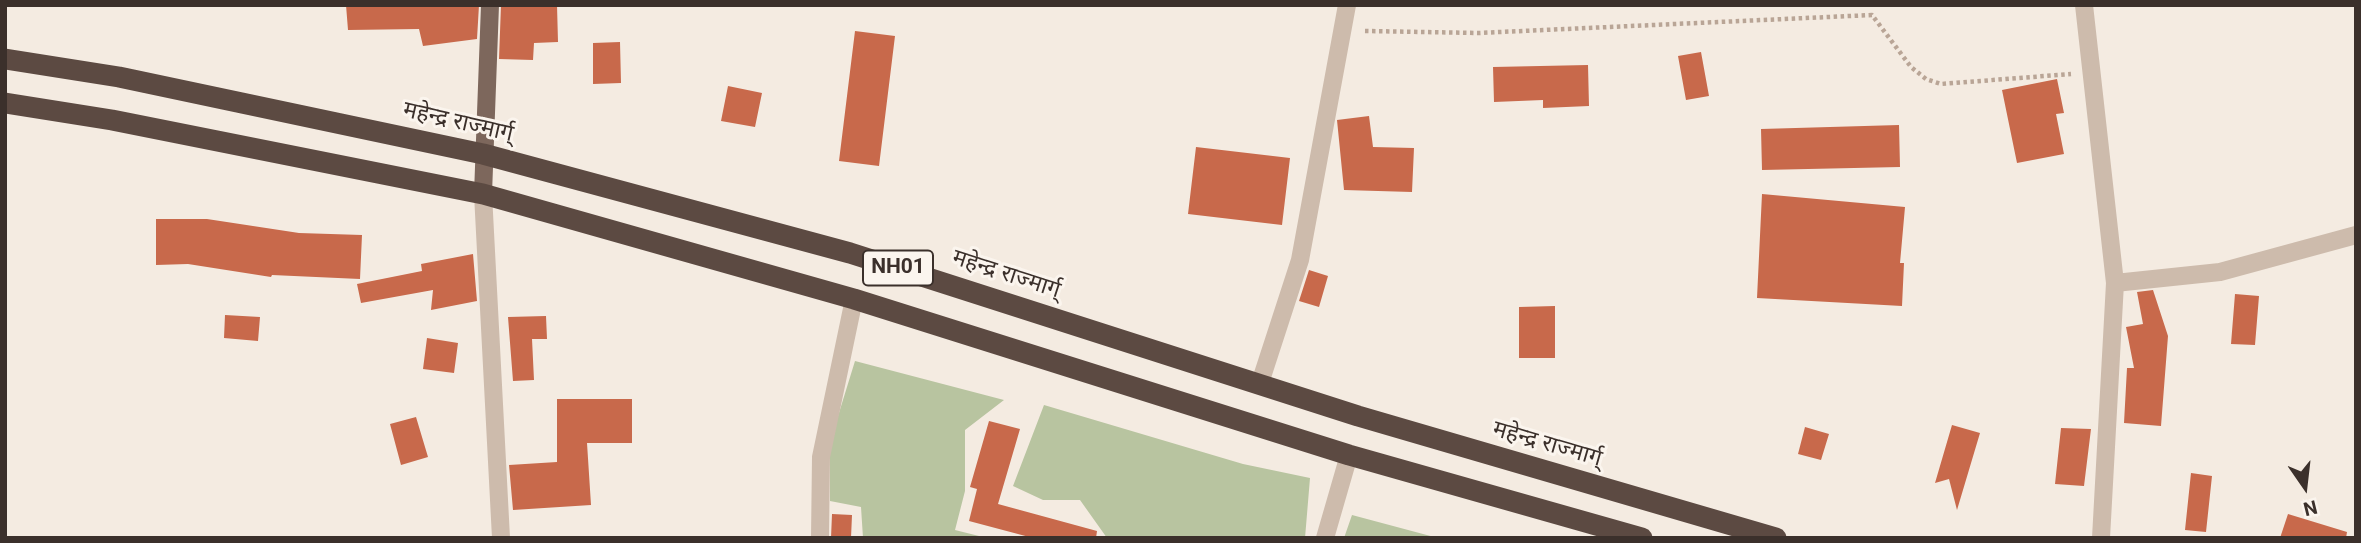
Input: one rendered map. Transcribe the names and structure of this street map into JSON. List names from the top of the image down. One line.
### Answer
{"streets":{"highway":["महेन्द्र राज्मार्ग्","NH01"]},"north":"bottom"}
